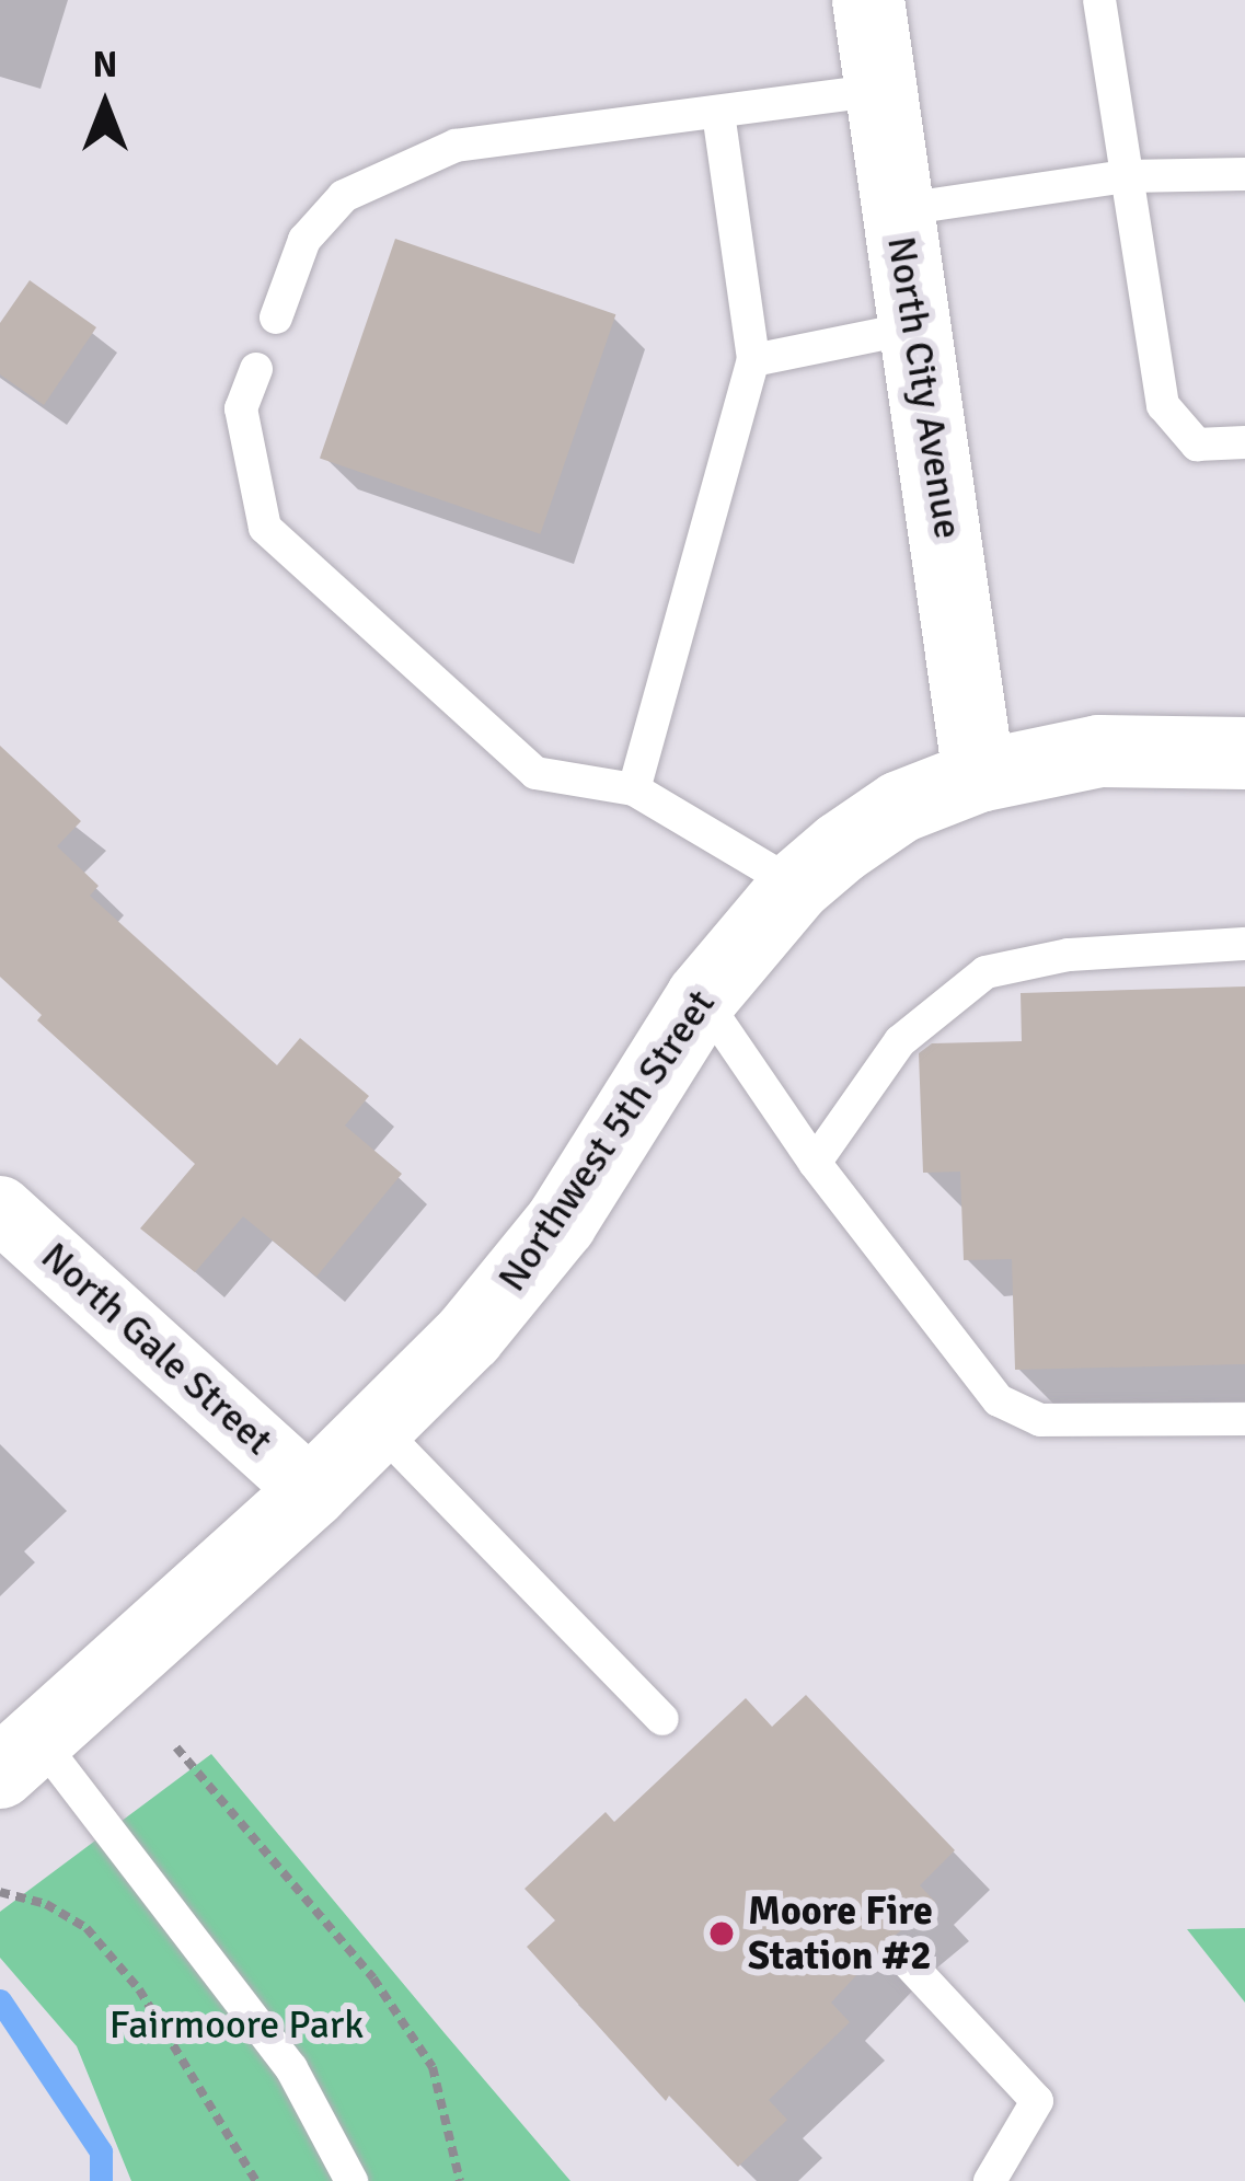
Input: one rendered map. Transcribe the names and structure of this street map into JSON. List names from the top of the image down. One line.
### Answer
{"streets":{"street":["North City Avenue","Northwest 5th Street","North Gale Street"]},"crossings":[["North City Avenue","Northwest 5th Street"],["Northwest 5th Street","North Gale Street"]],"parks":["Fairmoore Park"],"places":["Moore Fire Station #2"],"north":"top"}
